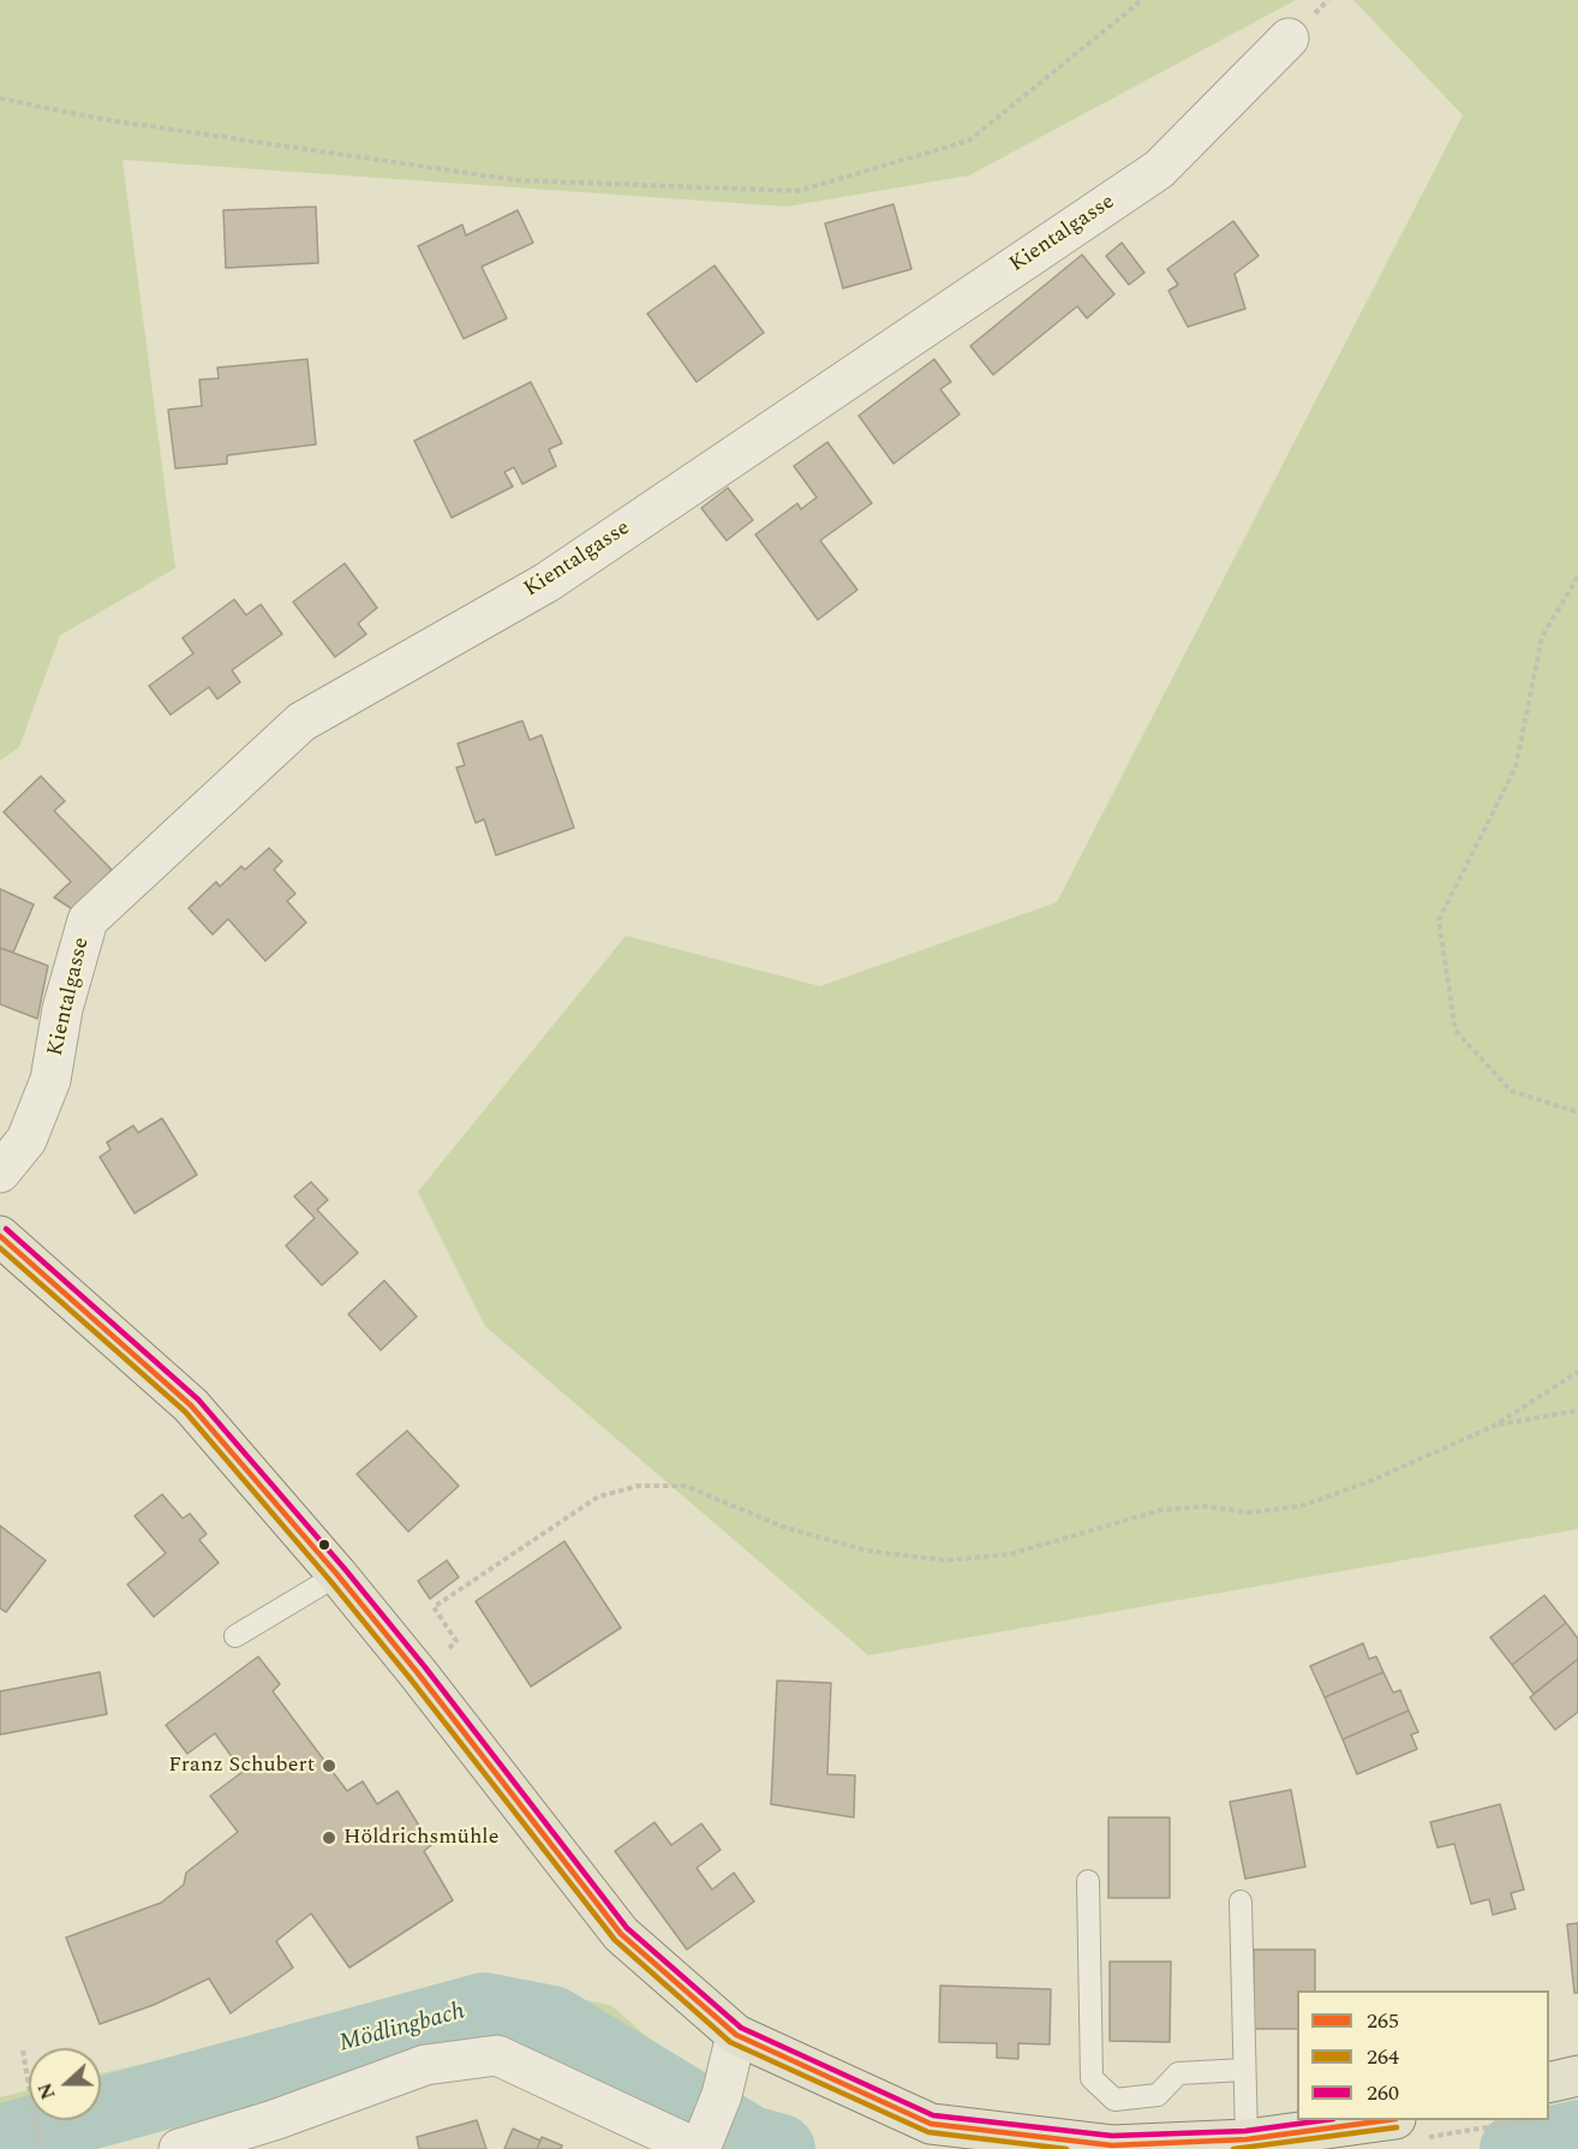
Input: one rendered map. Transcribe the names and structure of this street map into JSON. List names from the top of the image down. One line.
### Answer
{"streets":{"street":["Kientalgasse"]},"water":["Mödlingbach"],"places":["Franz Schubert","Höldrichsmühle"],"lines":["transit line 260","transit line 265","transit line 264"],"legend":["265","264","260"],"north":"left"}
